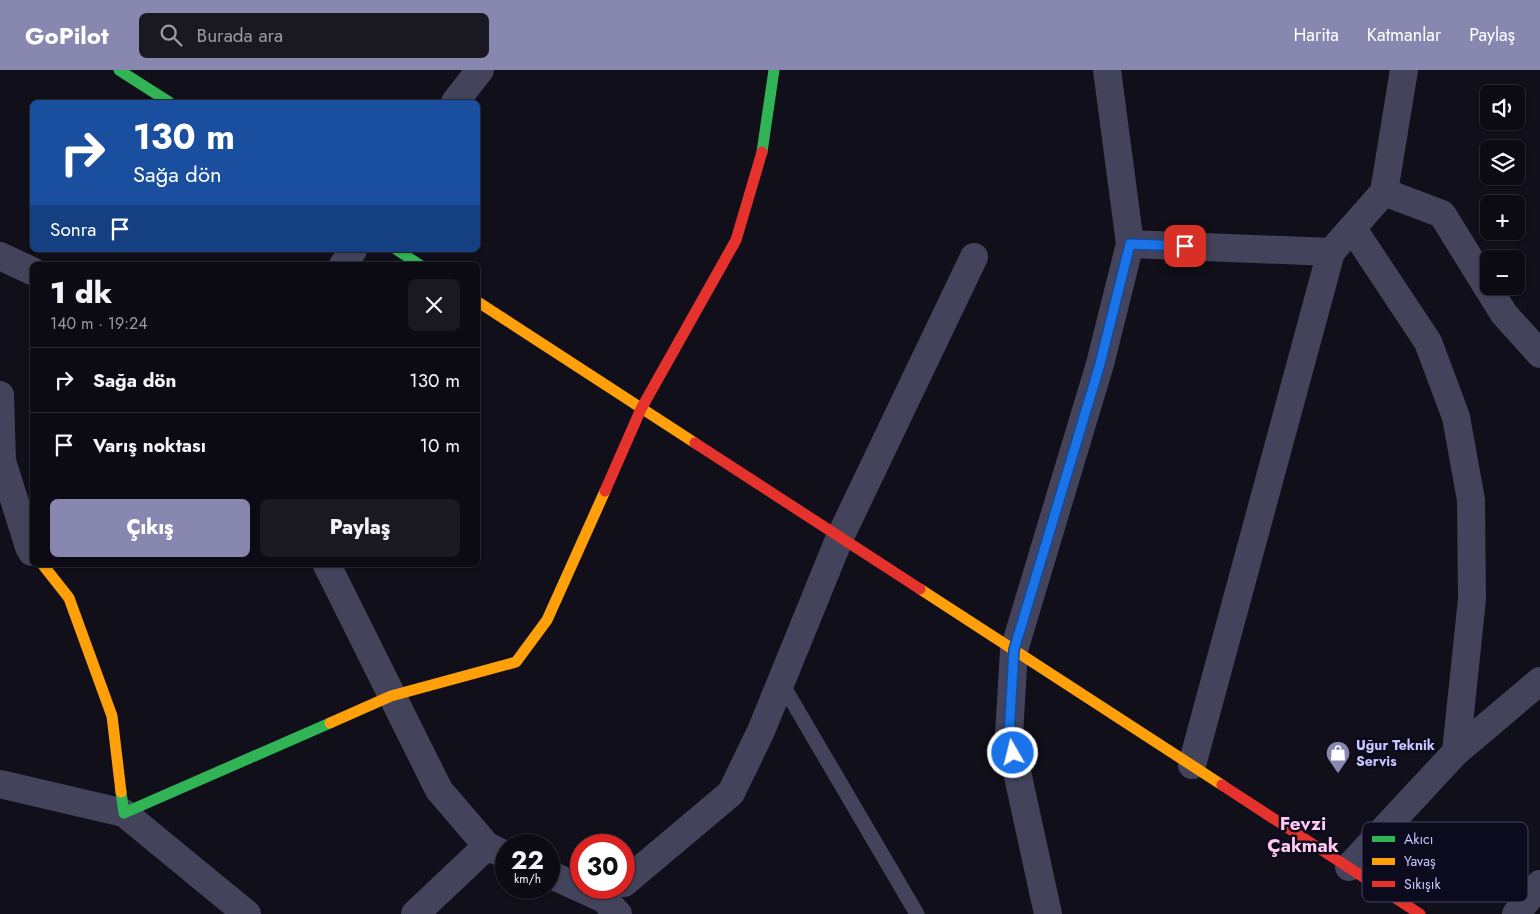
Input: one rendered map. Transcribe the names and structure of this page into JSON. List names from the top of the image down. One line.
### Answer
{"districts":["Fevzi Çakmak"],"places":{"shop":["Uğur Teknik Servis"]},"legend":["Akıcı","Yavaş","Sıkışık"],"page":{"header":"GoPilot","search":"Burada ara","nav":["Harita","Katmanlar","Paylaş"],"map_buttons":["+","−"],"turn":["130 m","Sağa dön"],"then":"Sonra","heading":["1 dk","140 m · 19:24"],"list":[{"name":"Sağa dön","value":"130 m"},{"name":"Varış noktası","value":"10 m"}],"buttons":["Çıkış","Paylaş"],"speed":"22 km/h","limit":"30"}}
